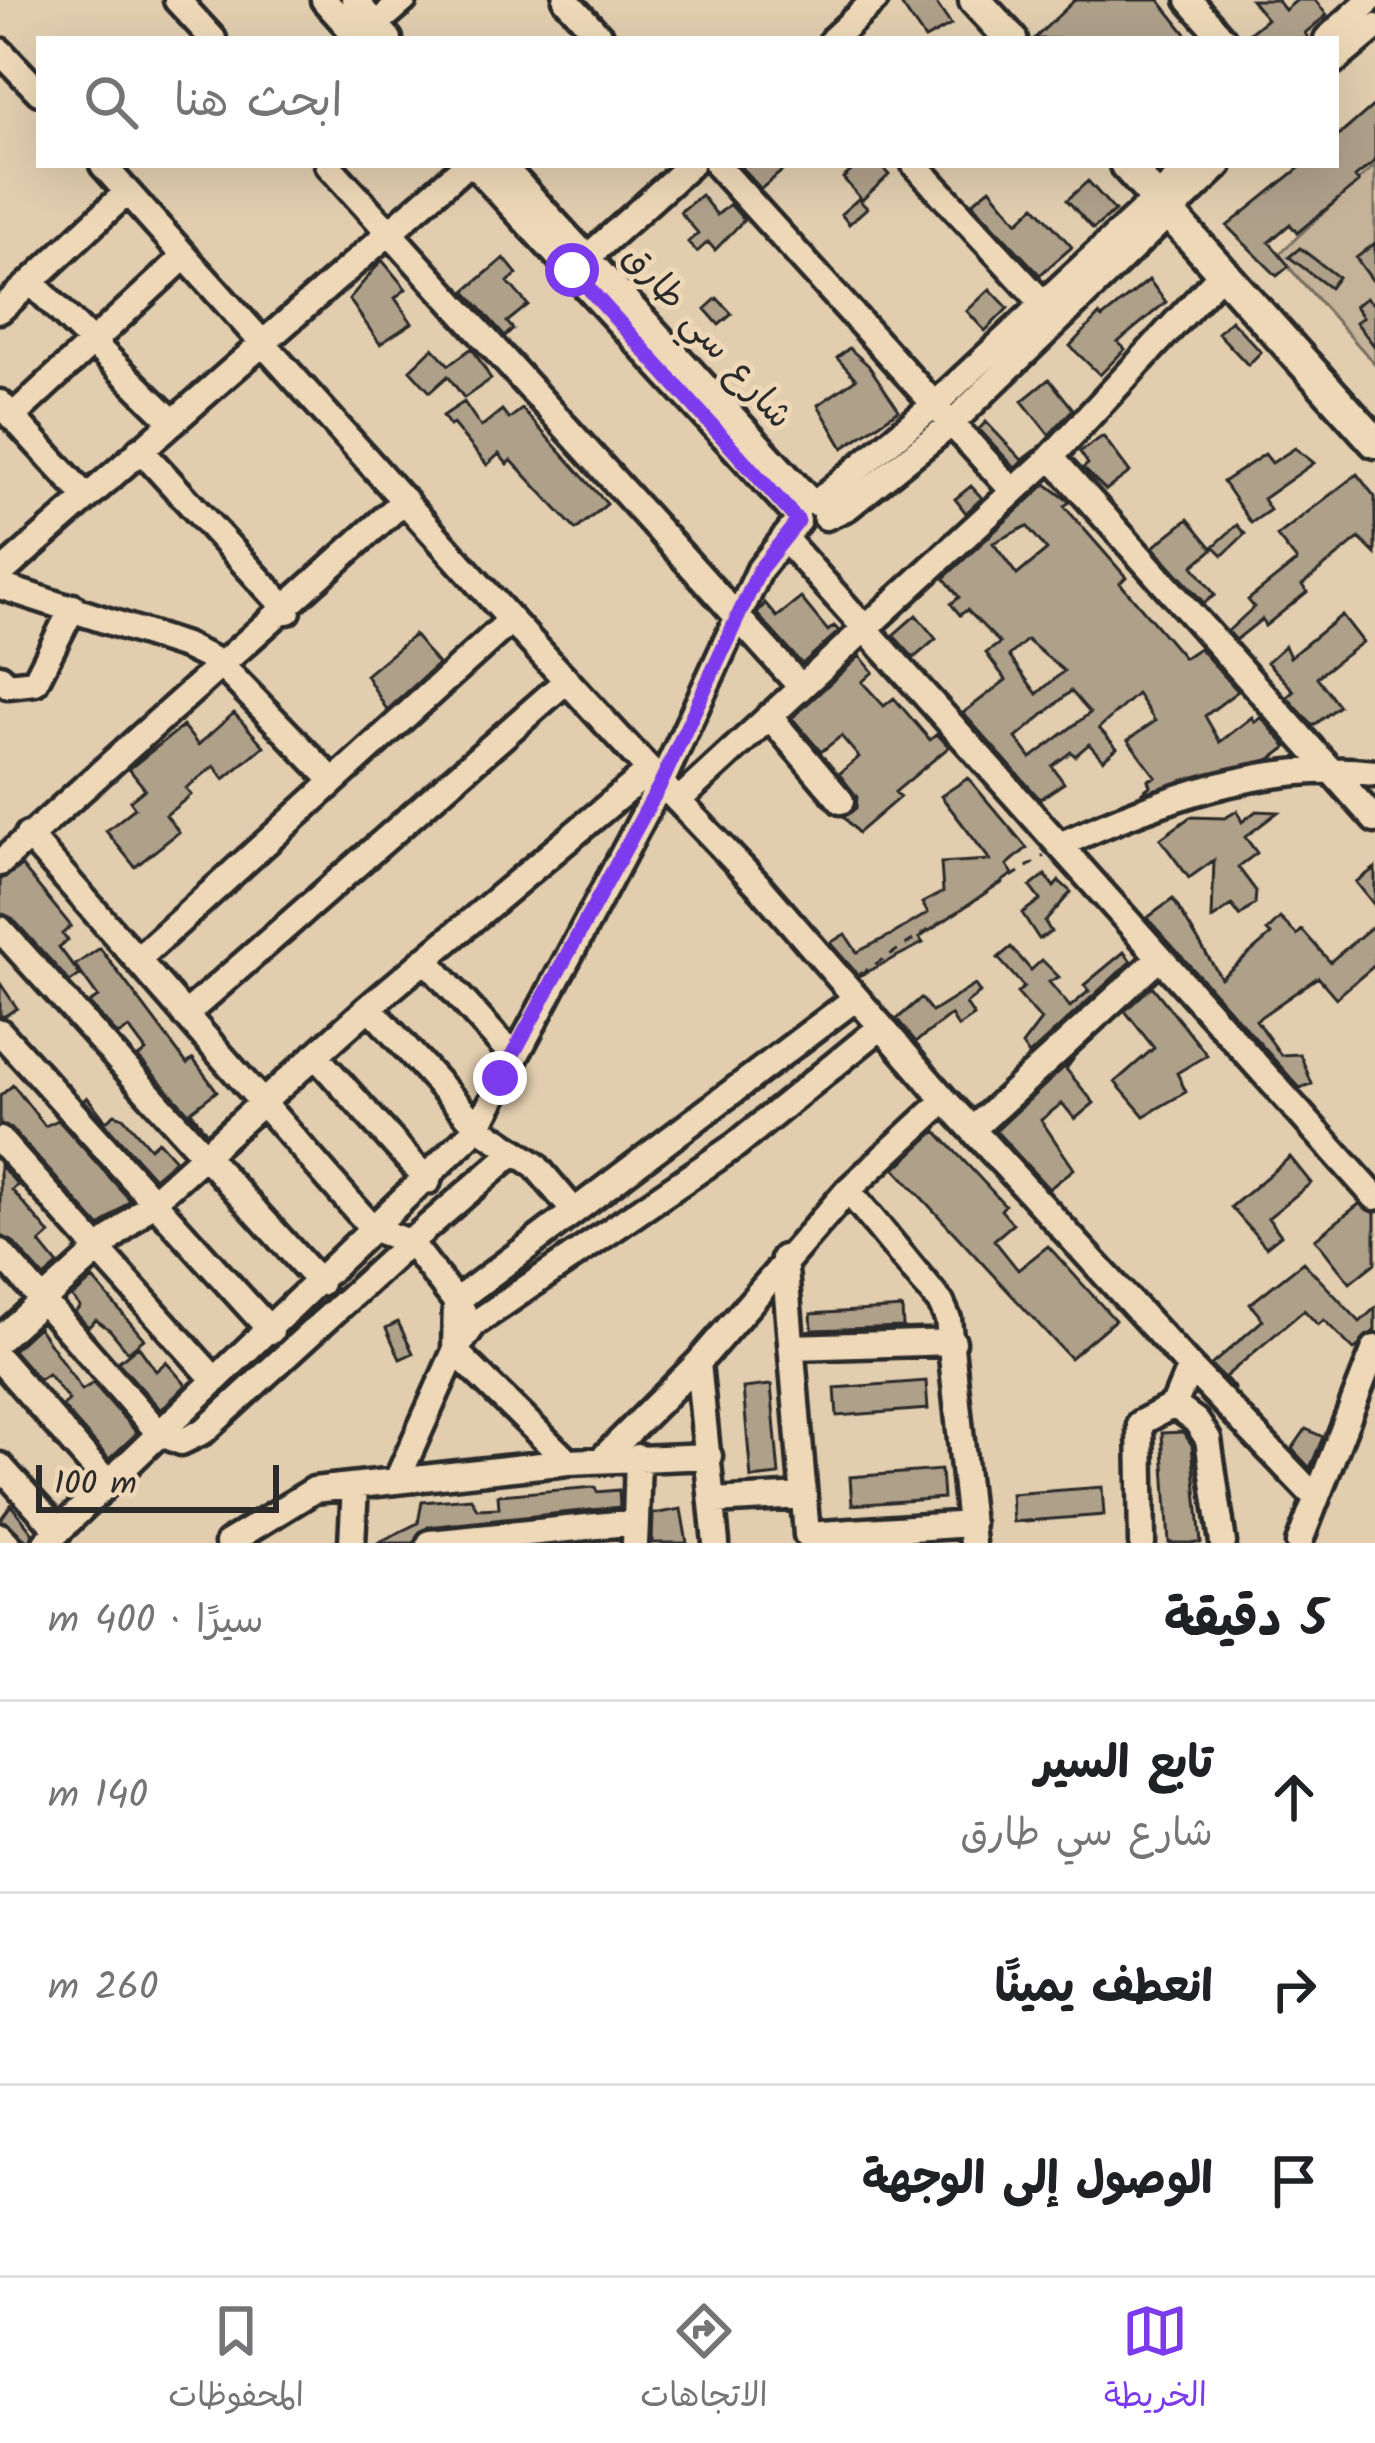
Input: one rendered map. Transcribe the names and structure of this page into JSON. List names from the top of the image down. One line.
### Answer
{"streets":{"street":["شارع سي طارق"]},"scale_bar":"100 m","page":{"search":"ابحث هنا","scale":"100 m","heading":["5 دقيقة","سيرًا · 400 m"],"list":[["تابع السير","شارع سي طارق","140 m"],["انعطف يمينًا","260 m"],"الوصول إلى الوجهة"],"nav":["الخريطة","الاتجاهات","المحفوظات"]}}
